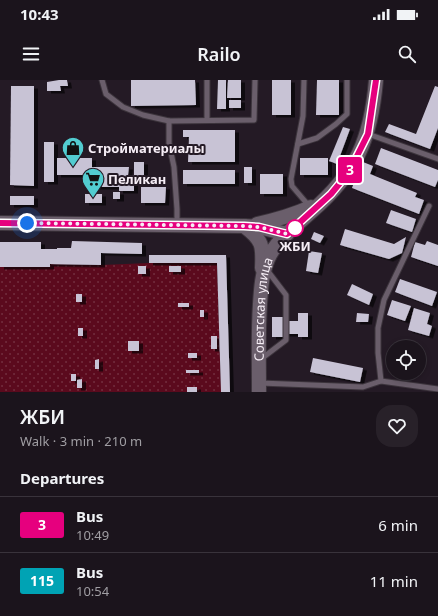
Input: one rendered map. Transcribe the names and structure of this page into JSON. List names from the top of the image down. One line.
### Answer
{"streets":{"street":["Советская улица"]},"places":{"shop":["Стройматериалы"],"supermarket":["Пеликан"],"other":["ЖБИ"]},"lines":["bus line 3"],"page":{"status":"10:43","header":"Railo","on_map":"3","heading":[["ЖБИ","Walk · 3 min · 210 m"],"Departures"],"list":[{"mark":"3","name":"Bus","note":"10:49","value":"6 min"},{"mark":"115","name":"Bus","note":"10:54","value":"11 min"}]}}
